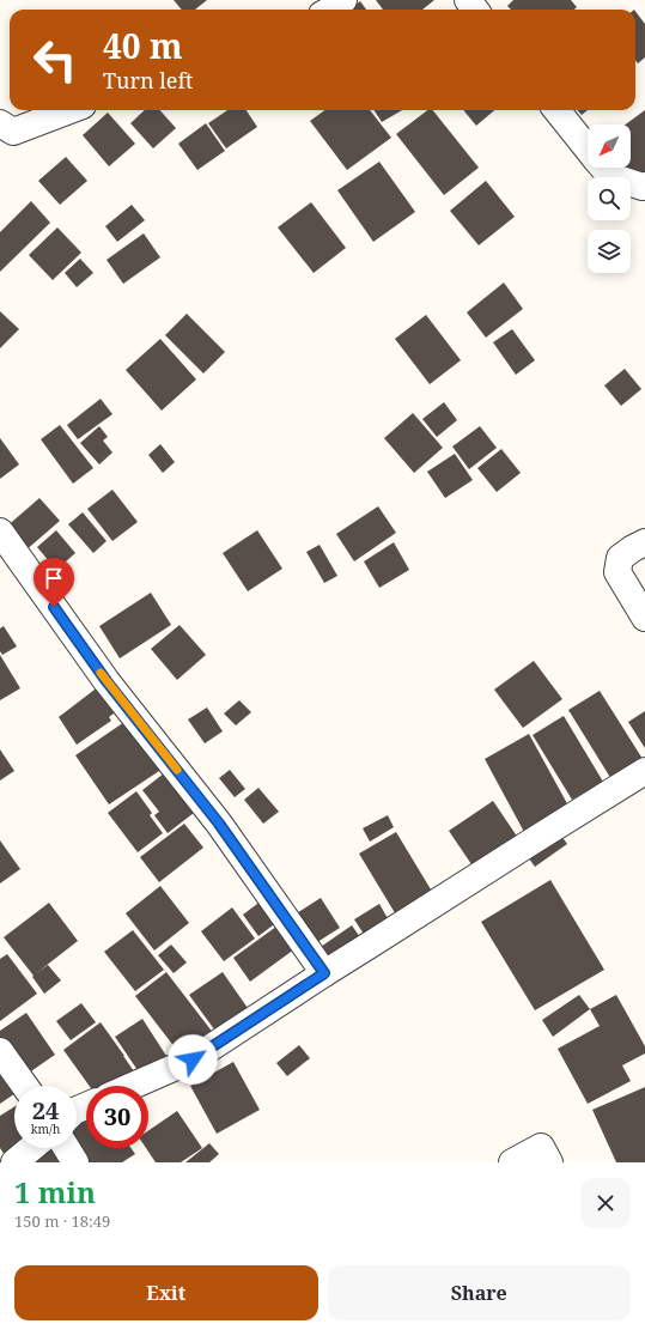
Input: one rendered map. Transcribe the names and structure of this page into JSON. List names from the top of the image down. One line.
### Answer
{"north":"bottom left","page":{"turn":["40 m","Turn left"],"speed":"24 km/h","limit":"30","heading":["1 min","150 m · 18:49"],"buttons":["Exit","Share"]}}
